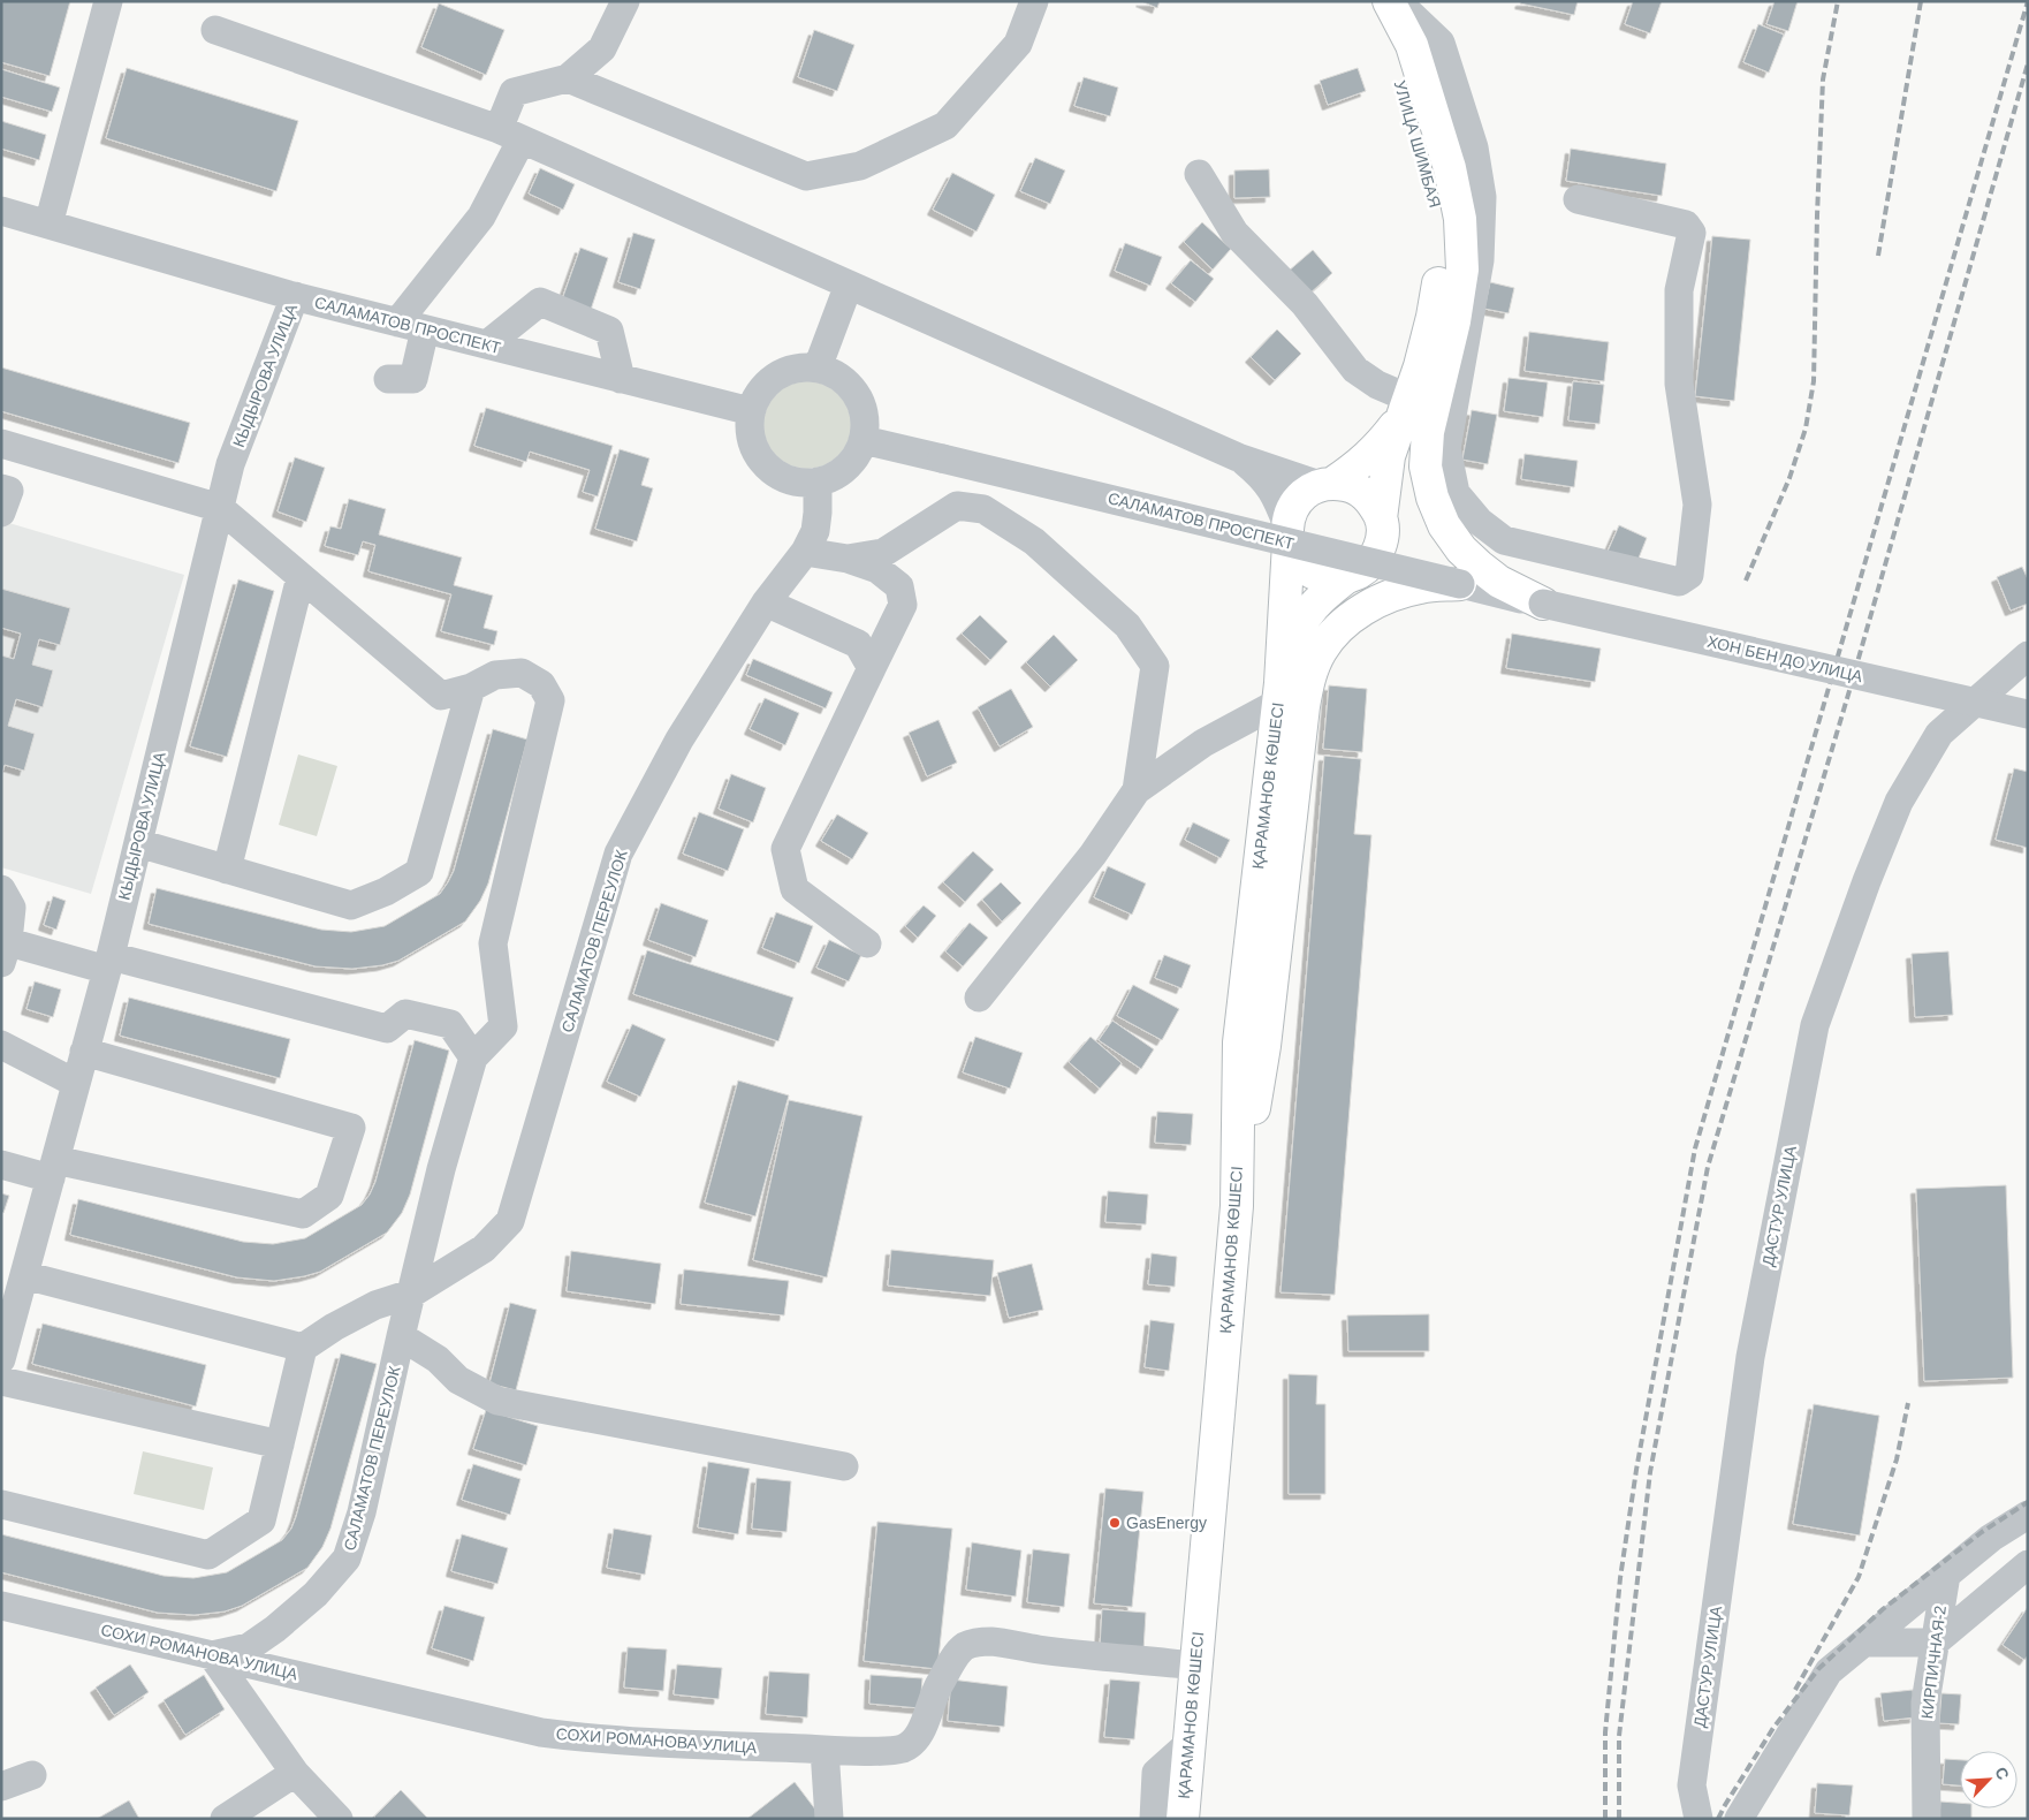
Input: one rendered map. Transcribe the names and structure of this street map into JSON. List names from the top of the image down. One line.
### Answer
{"streets":{"main road":["УЛИЦА ШИМБАЯ","ҚАРАМАНОВ КӨШЕСІ"],"street":["САЛАМАТОВ ПРОСПЕКТ","КЫДЫРОВА УЛИЦА","ХОН БЕН ДО УЛИЦА","САЛАМАТОВ ПЕРЕУЛОК","ДАСТУР УЛИЦА","СОХИ РОМАНОВА УЛИЦА","КИРПИЧНАЯ-2"]},"crossings":[["САЛАМАТОВ ПРОСПЕКТ","КЫДЫРОВА УЛИЦА"],["САЛАМАТОВ ПРОСПЕКТ","ХОН БЕН ДО УЛИЦА"],["САЛАМАТОВ ПРОСПЕКТ","САЛАМАТОВ ПЕРЕУЛОК"],["ҚАРАМАНОВ КӨШЕСІ","СОХИ РОМАНОВА УЛИЦА"],["САЛАМАТОВ ПЕРЕУЛОК","СОХИ РОМАНОВА УЛИЦА"]],"places":["GasEnergy"],"north":"top right"}
